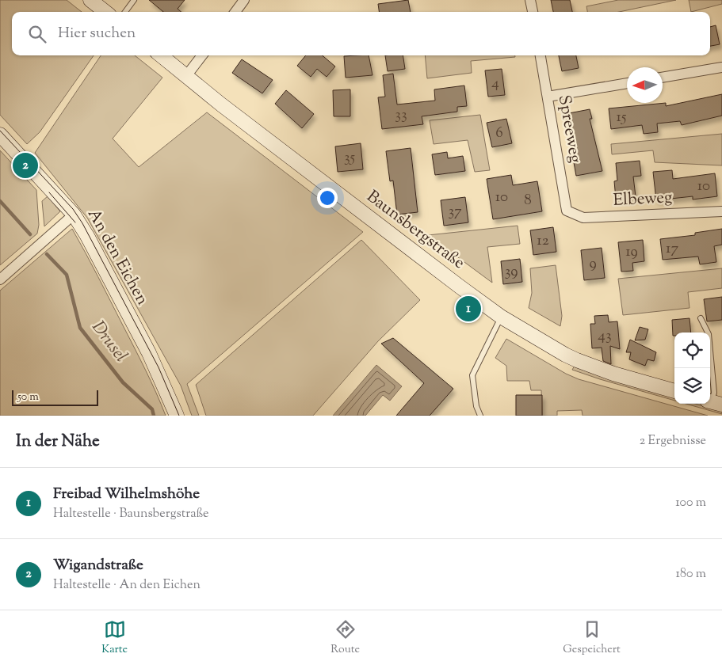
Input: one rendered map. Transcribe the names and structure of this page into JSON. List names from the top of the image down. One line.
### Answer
{"streets":{"main road":["Baunsbergstraße","An den Eichen"],"street":["Spreeweg","Elbeweg"]},"crossings":[["Spreeweg","Elbeweg"]],"water":["Drusel"],"house_numbers":["4","33","15","6","35","10","10","8","37","12","17","19","9","39","43"],"scale_bar":"50 m","north":"left","page":{"search":"Hier suchen","pins":["2","1"],"scale":"50 m","heading":["In der Nähe","2 Ergebnisse"],"list":[{"mark":"1","name":"Freibad Wilhelmshöhe","note":"Haltestelle · Baunsbergstraße","value":"100 m"},{"mark":"2","name":"Wigandstraße","note":"Haltestelle · An den Eichen","value":"180 m"}],"nav":["Karte","Route","Gespeichert"]}}
